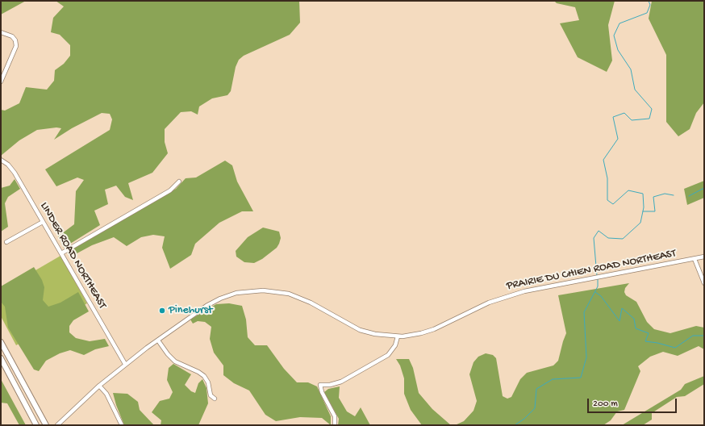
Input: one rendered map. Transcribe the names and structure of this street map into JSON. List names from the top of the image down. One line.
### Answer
{"streets":{"street":["LINDER ROAD NORTHEAST","PRAIRIE DU CHIEN ROAD NORTHEAST"]},"crossings":[["LINDER ROAD NORTHEAST","PRAIRIE DU CHIEN ROAD NORTHEAST"]],"places":["Pinehurst"],"scale_bar":"200 m"}
